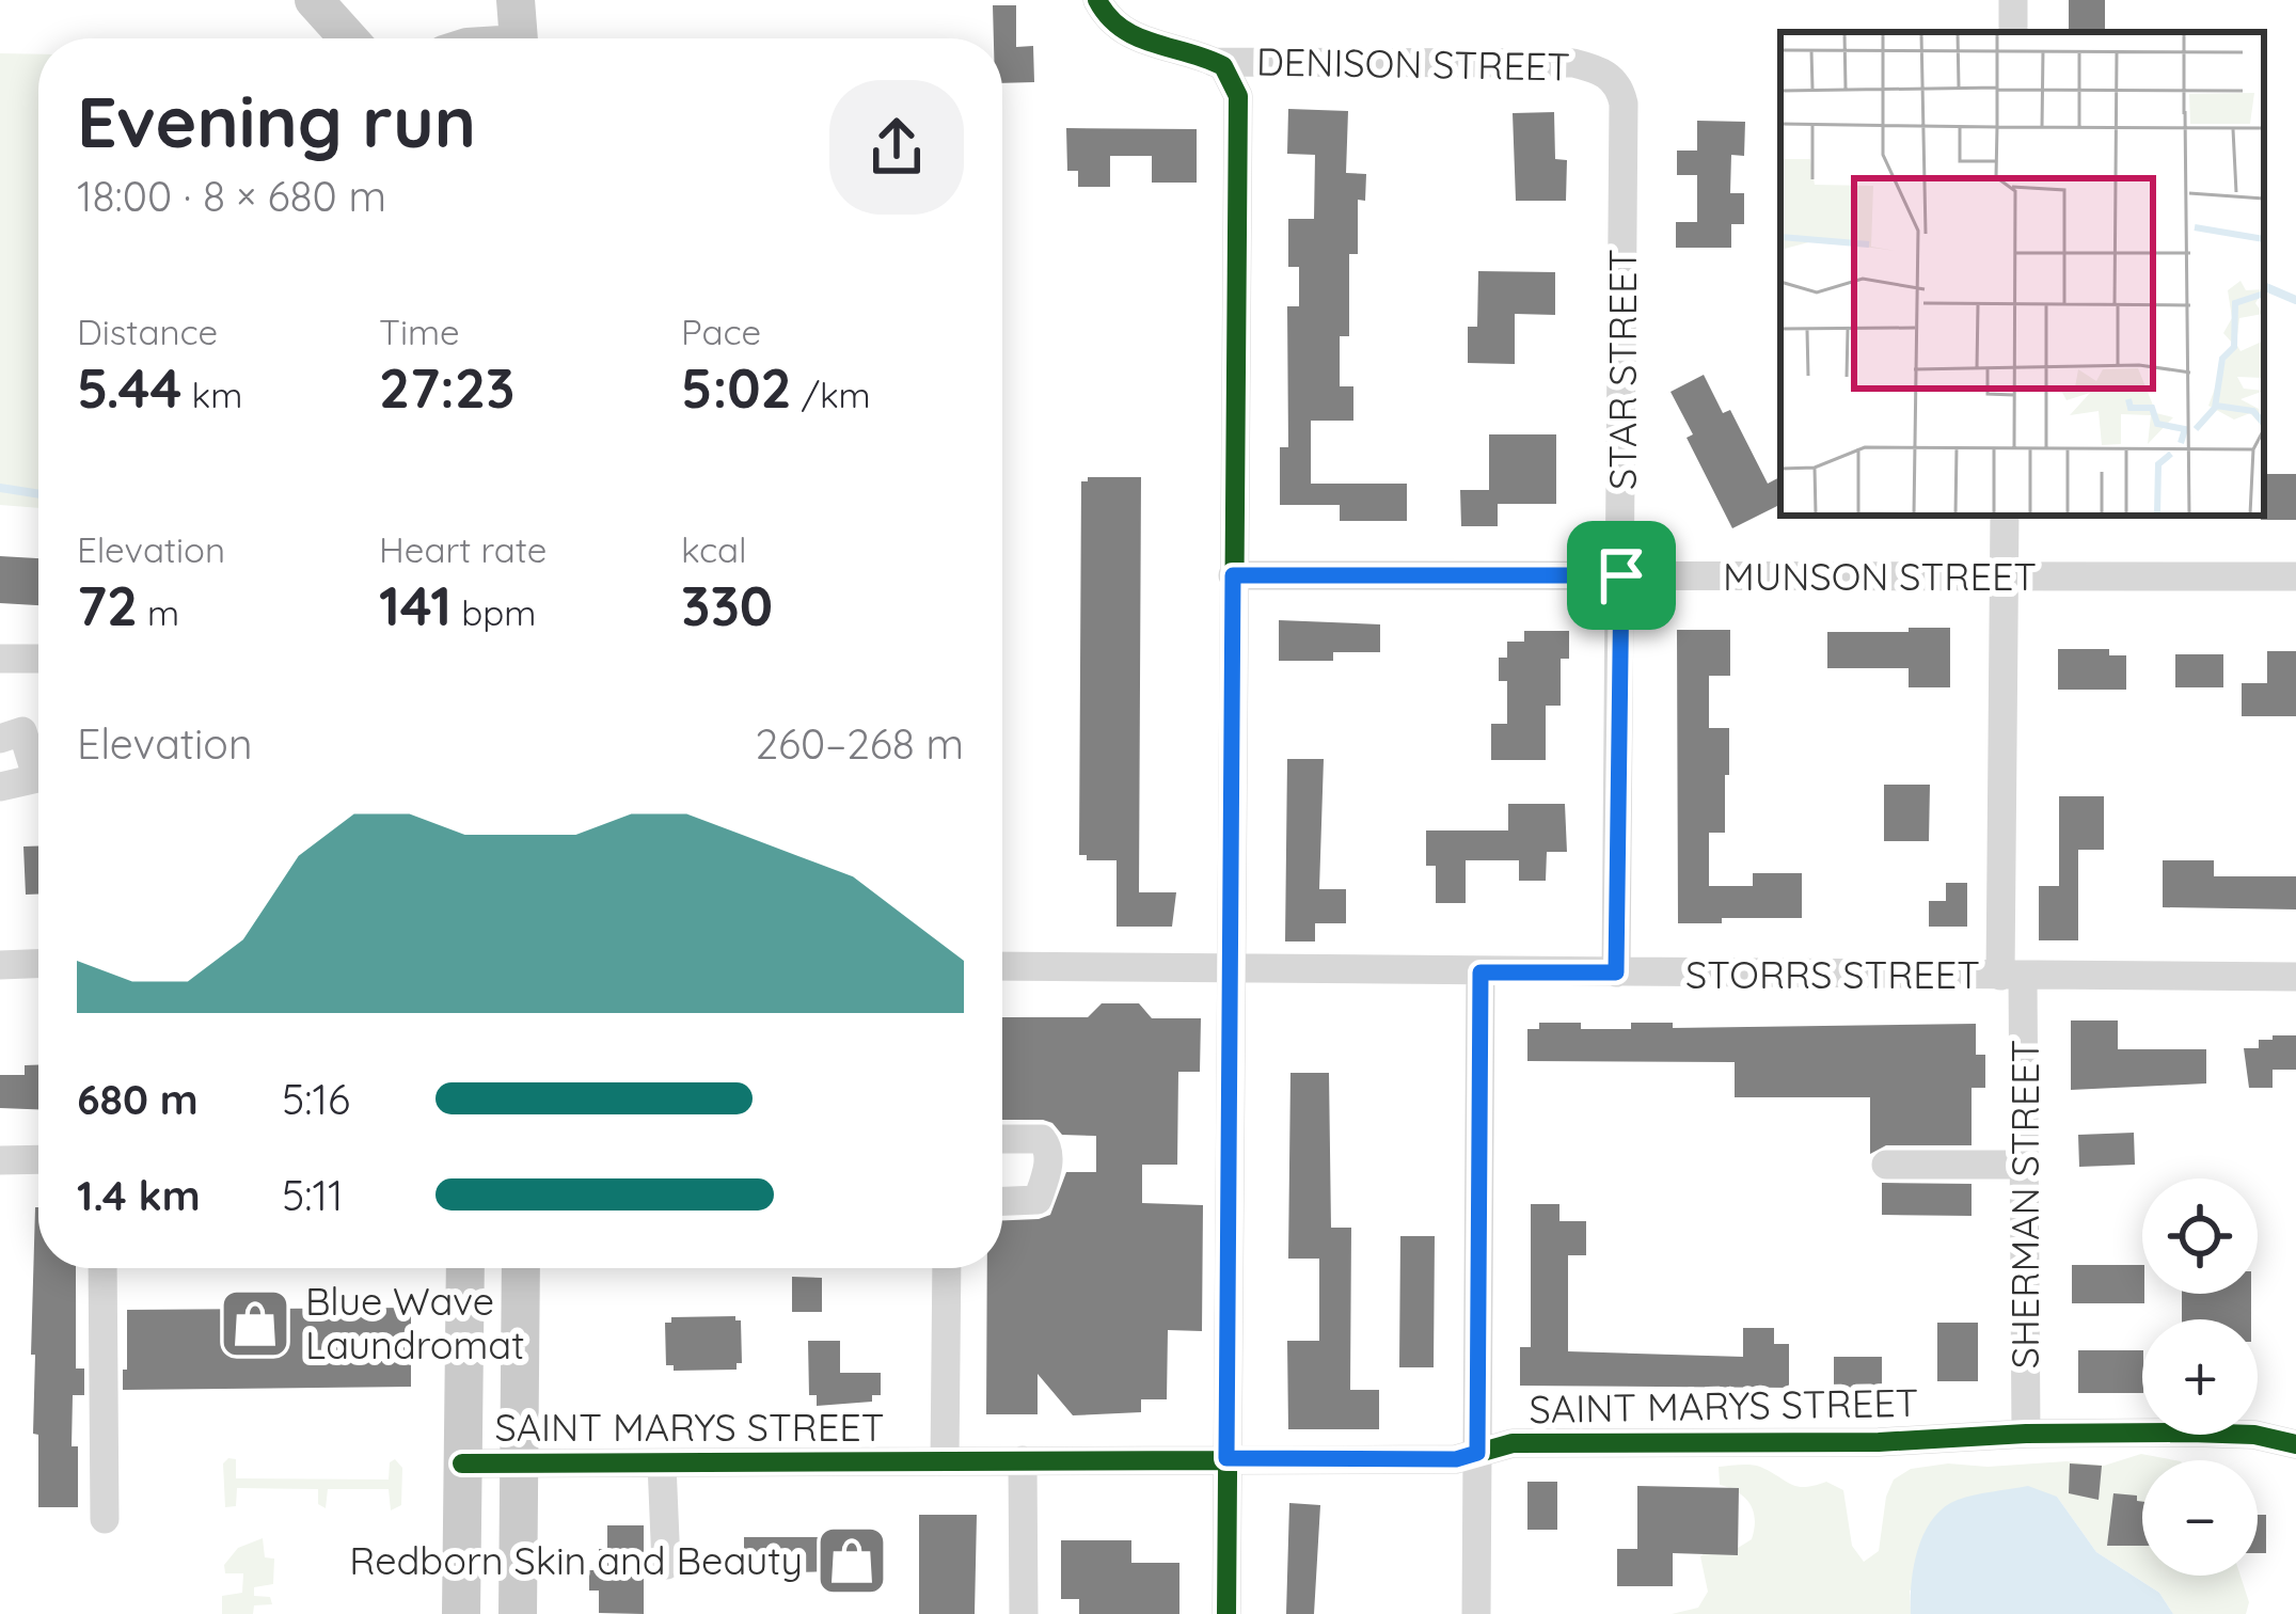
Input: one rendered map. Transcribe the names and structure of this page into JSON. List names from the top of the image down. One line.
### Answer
{"streets":{"street":["DENISON STREET","STAR STREET","MUNSON STREET","STORRS STREET","SHERMAN STREET","SAINT MARYS STREET"]},"crossings":[["DENISON STREET","STAR STREET"],["STAR STREET","MUNSON STREET"],["STAR STREET","STORRS STREET"],["MUNSON STREET","SHERMAN STREET"],["STORRS STREET","SHERMAN STREET"],["SHERMAN STREET","SAINT MARYS STREET"]],"places":{"shop":["Blue Wave Laundromat","Redborn Skin and Beauty"]},"page":{"heading":["Evening run","18:00 · 8 × 680 m"],"stats":[["Distance","5.44 km"],["Time","27:23"],["Pace","5:02 /km"],["Elevation","72 m"],["Heart rate","141 bpm"],["kcal","330"]],"chart":["Elevation","260–268 m"],"list":[{"name":"680 m","note":"5:16"},{"name":"1.4 km","note":"5:11"}],"map_buttons":["+","−"]}}
